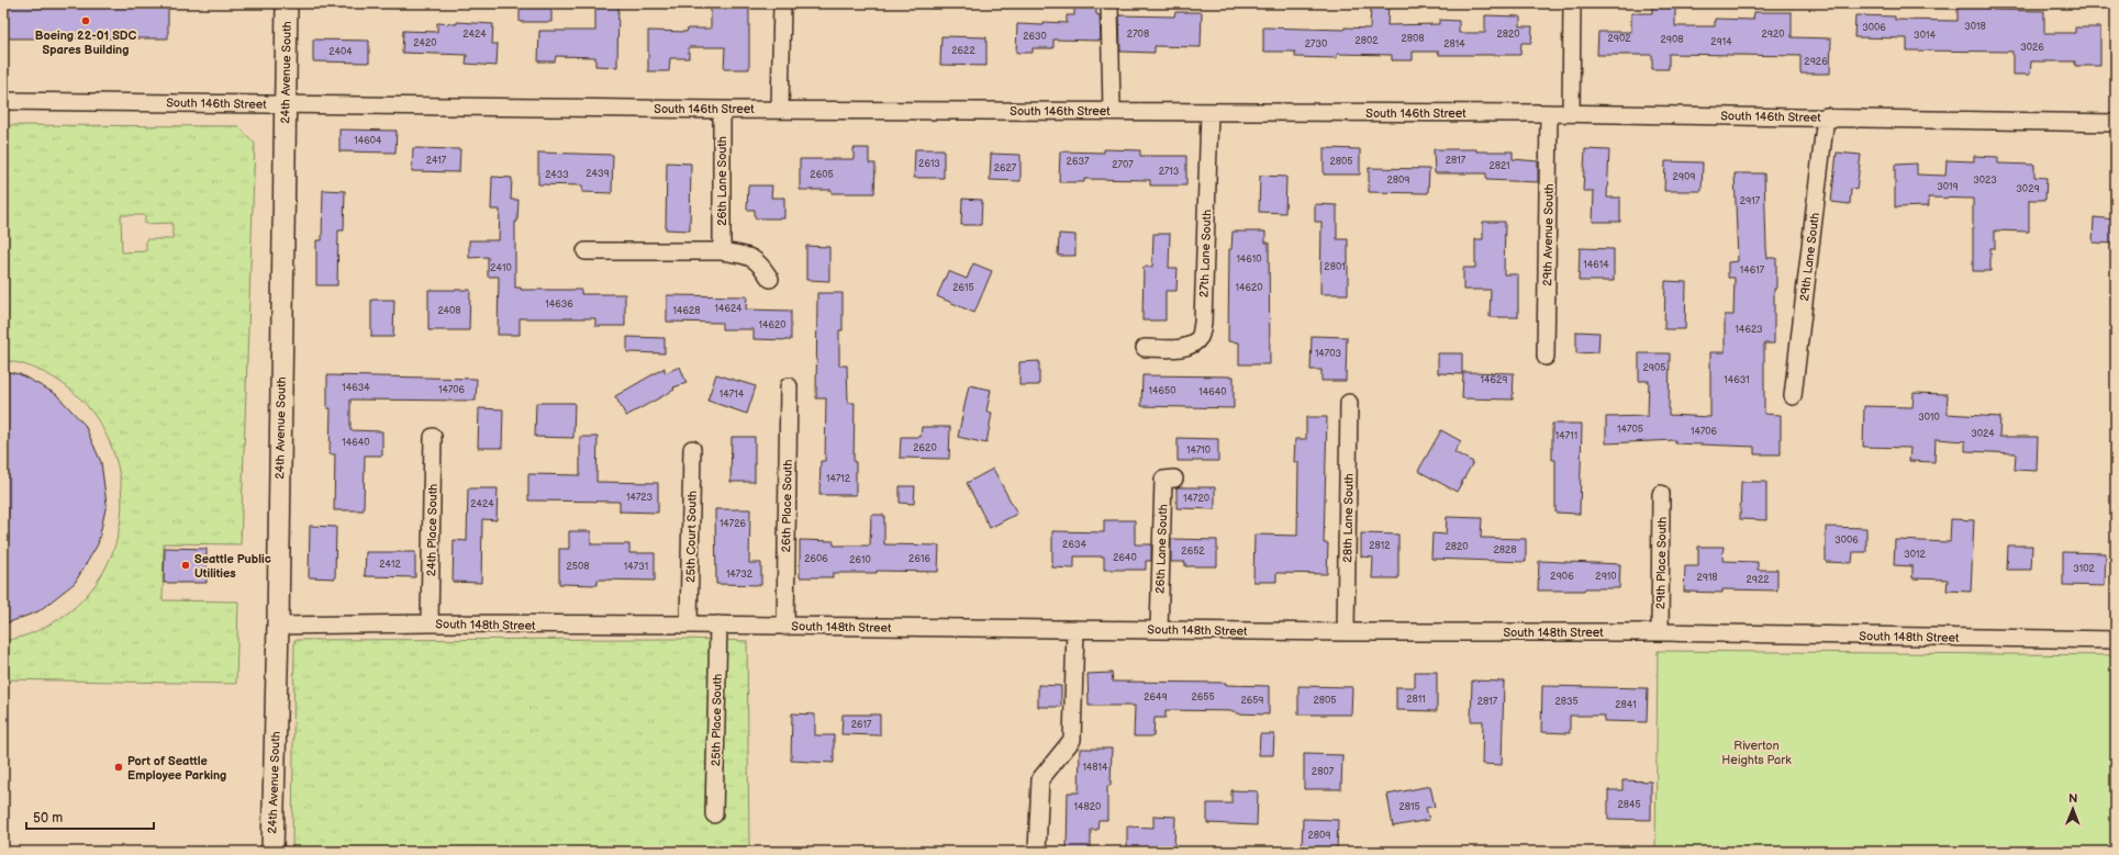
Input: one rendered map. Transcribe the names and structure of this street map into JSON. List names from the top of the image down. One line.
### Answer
{"streets":{"street":["24th Avenue South","South 146th Street","26th Lane South","29th Avenue South","27th Lane South","29th Lane South","26th Place South","28th Lane South","24th Place South","25th Court South","29th Place South","South 148th Street","25th Place South"]},"crossings":[["24th Avenue South","South 146th Street"],["24th Avenue South","South 148th Street"],["South 146th Street","26th Lane South"],["South 146th Street","29th Avenue South"],["South 146th Street","27th Lane South"],["South 146th Street","29th Lane South"],["26th Lane South","South 148th Street"],["26th Place South","South 148th Street"],["28th Lane South","South 148th Street"],["24th Place South","South 148th Street"],["25th Court South","South 148th Street"],["29th Place South","South 148th Street"],["South 148th Street","25th Place South"]],"parks":["Riverton Heights Park"],"places":["Boeing 22-01 SDC Spares Building","Seattle Public Utilities","Port of Seattle Employee Parking"],"house_numbers":["3018","3006","2424","2708","2820","2920","3014","2630","2808","2902","2908","2802","2914","2420","2730","2814","3026","2622","2404","2926","14604","2417","2817","2637","2805","2613","2707","2821","2627","2713","2439","2433","2605","2909","2809","3023","3019","3029","2917","14610","14614","2801","2410","14617","2615","14620","14636","14624","2408","14628","14620","14623","14703","2905","14629","14631","14634","14706","14650","14640","14714","3010","14705","14706","3024","14711","14640","2620","14710","14712","14723","14720","2424","14726","3006","2634","2812","2820","2828","2652","3012","2640","2606","2616","2610","2412","2508","14731","3102","14732","2906","2910","2918","2922","2649","2655","2811","2659","2805","2817","2835","2841","2617","14814","2807","2845","14820","2815","2809"],"scale_bar":"50 m","north":"top"}
